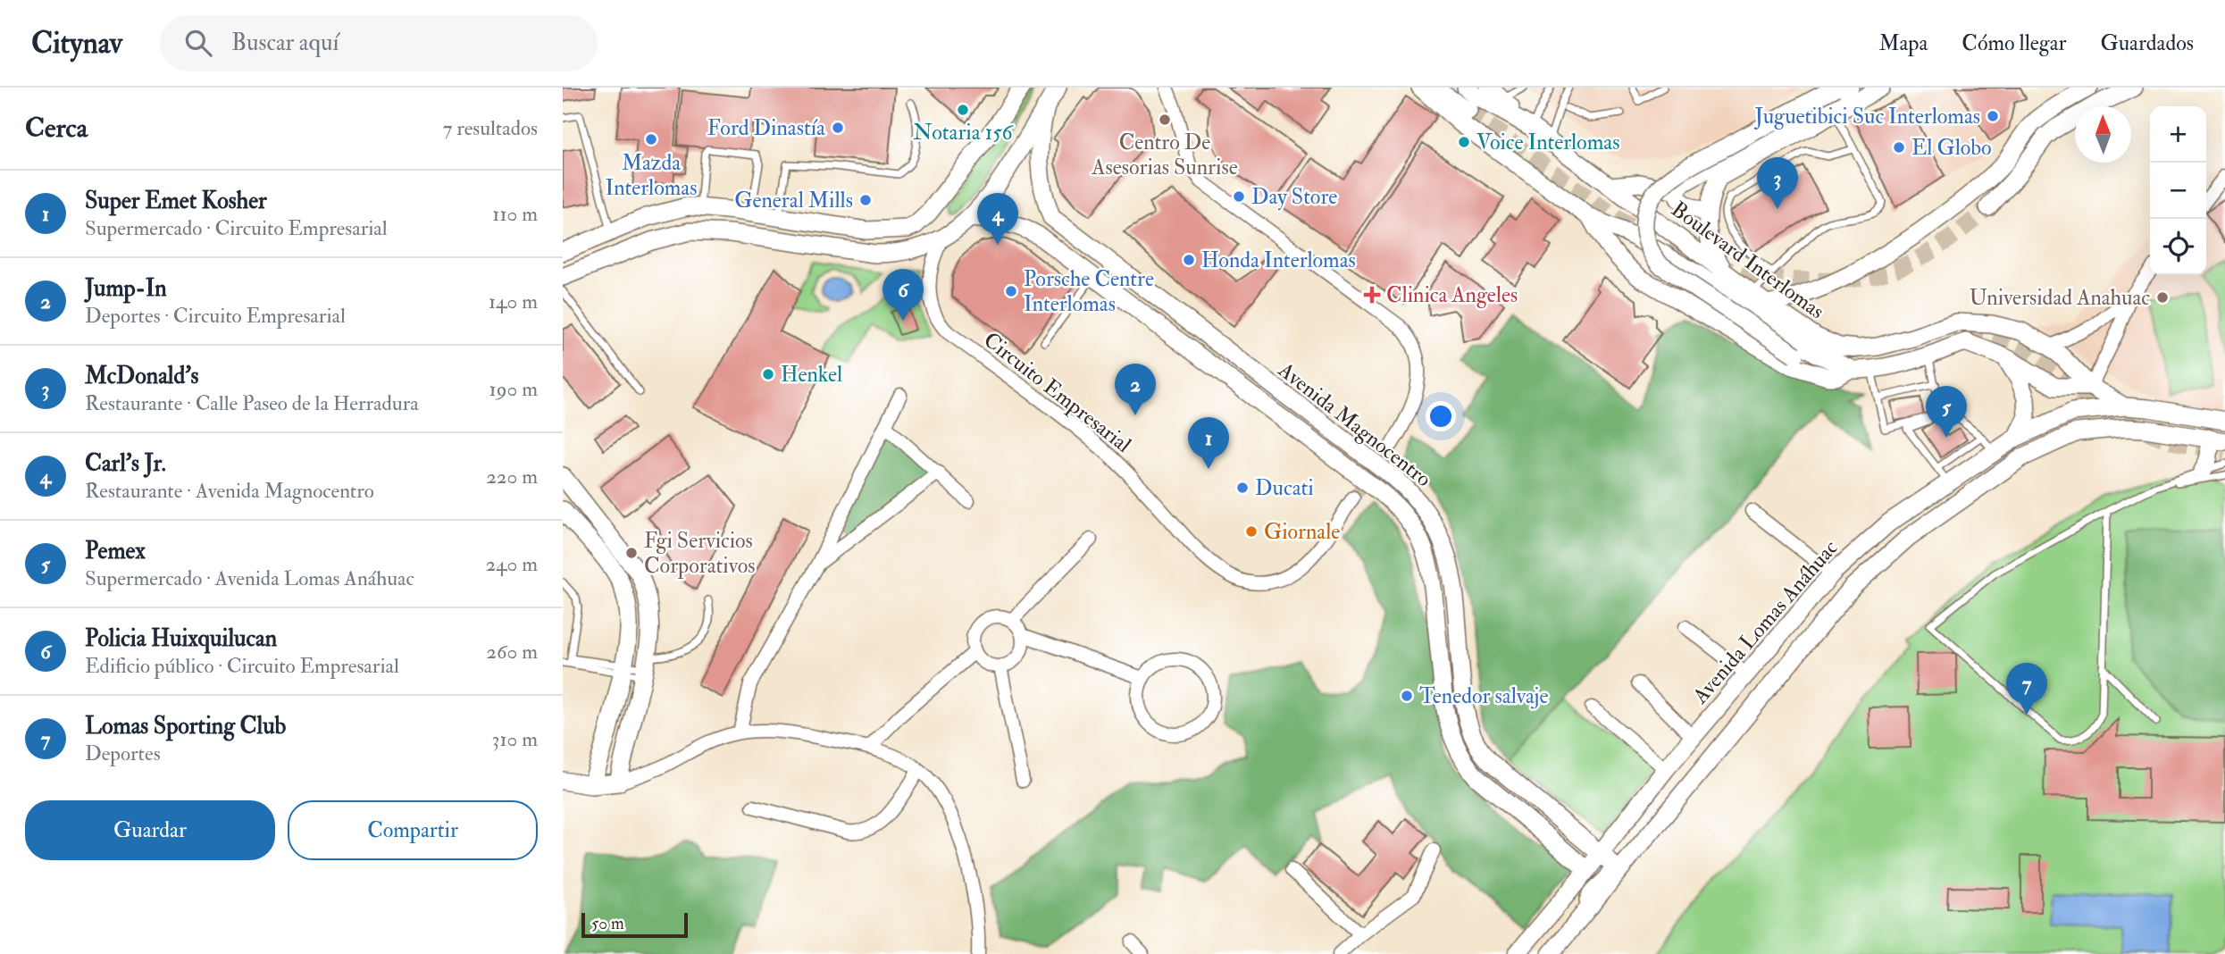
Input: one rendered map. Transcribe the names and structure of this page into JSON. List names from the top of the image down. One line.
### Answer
{"streets":{"main road":["Boulevard Interlomas","Avenida Magnocentro","Avenida Lomas Anáhuac"],"street":["Circuito Empresarial"]},"crossings":[["Boulevard Interlomas","Avenida Lomas Anáhuac"],["Avenida Magnocentro","Avenida Lomas Anáhuac"]],"places":{"other":["Notaria 156","Juguetibici Suc Interlomas","Centro De Asesorias Sunrise","Ford Dinastía","Mazda Interlomas","Voice Interlomas","El Globo","Day Store","General Mills","Honda Interlomas","Porsche Centre Interlomas","Universidad Anahuac","Henkel","Ducati","Giornale","Fgi Servicios Corporativos","Tenedor salvaje"],"health":["Clinica Angeles"]},"scale_bar":"50 m","north":"top","page":{"header":"Citynav","search":"Buscar aquí","nav":["Mapa","Cómo llegar","Guardados"],"heading":["Cerca","7 resultados"],"map_buttons":["+","−"],"pins":["3","4","6","2","5","1","7"],"list":[{"mark":"1","name":"Super Emet Kosher","note":"Supermercado · Circuito Empresarial","value":"110 m"},{"mark":"2","name":"Jump-In","note":"Deportes · Circuito Empresarial","value":"140 m"},{"mark":"3","name":"McDonald's","note":"Restaurante · Calle Paseo de la Herradura","value":"190 m"},{"mark":"4","name":"Carl's Jr.","note":"Restaurante · Avenida Magnocentro","value":"220 m"},{"mark":"5","name":"Pemex","note":"Supermercado · Avenida Lomas Anáhuac","value":"240 m"},{"mark":"6","name":"Policia Huixquilucan","note":"Edificio público · Circuito Empresarial","value":"260 m"},{"mark":"7","name":"Lomas Sporting Club","note":"Deportes","value":"310 m"}],"buttons":["Guardar","Compartir"],"scale":"50 m"}}
